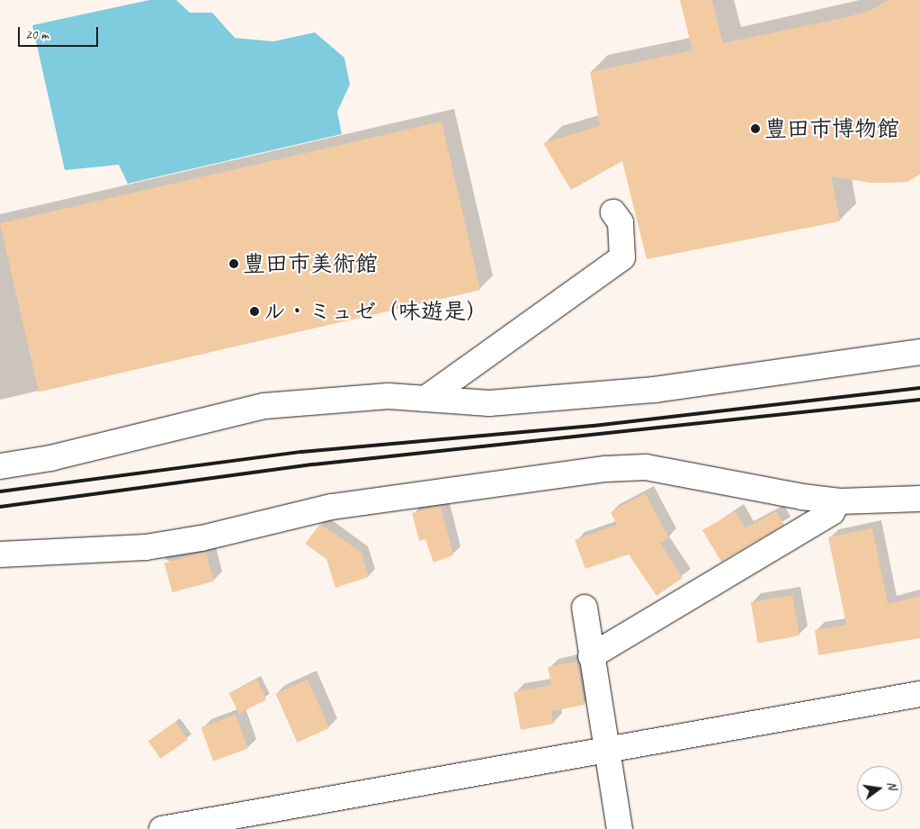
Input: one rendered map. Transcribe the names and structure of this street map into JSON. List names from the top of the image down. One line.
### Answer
{"places":["豊田市博物館","豊田市美術館","ル・ミュゼ（味遊是）"],"scale_bar":"20 m","north":"right"}
